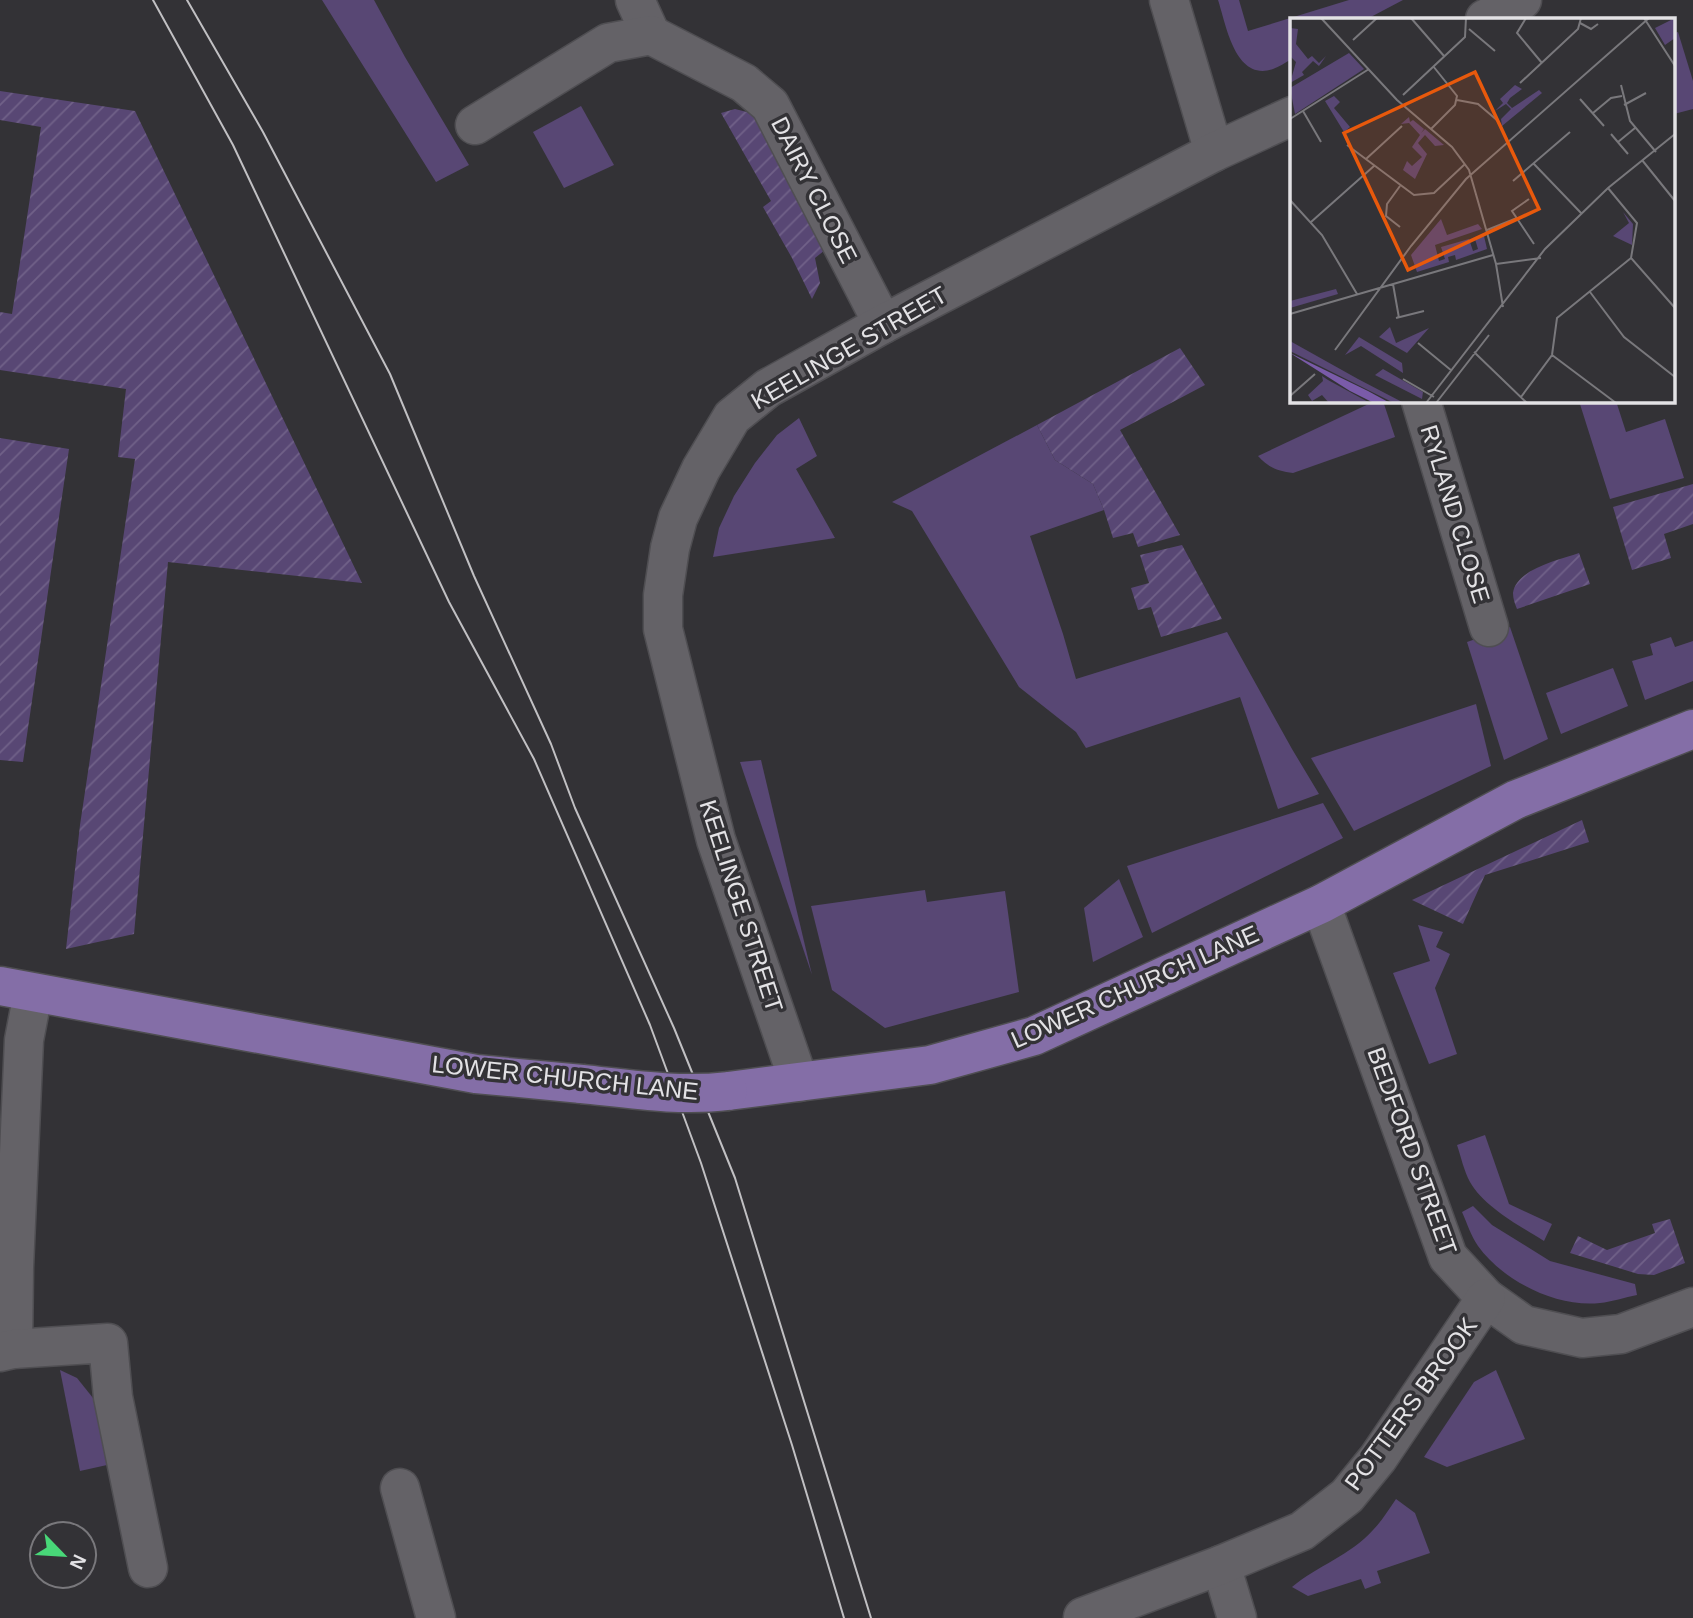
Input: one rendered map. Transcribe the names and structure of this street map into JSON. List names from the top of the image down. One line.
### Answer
{"streets":{"main road":["LOWER CHURCH LANE"],"street":["DAIRY CLOSE","KEELINGE STREET","RYLAND CLOSE","BEDFORD STREET","POTTERS BROOK"]},"crossings":[["DAIRY CLOSE","KEELINGE STREET"],["KEELINGE STREET","LOWER CHURCH LANE"],["LOWER CHURCH LANE","BEDFORD STREET"],["BEDFORD STREET","POTTERS BROOK"]],"north":"bottom right"}
